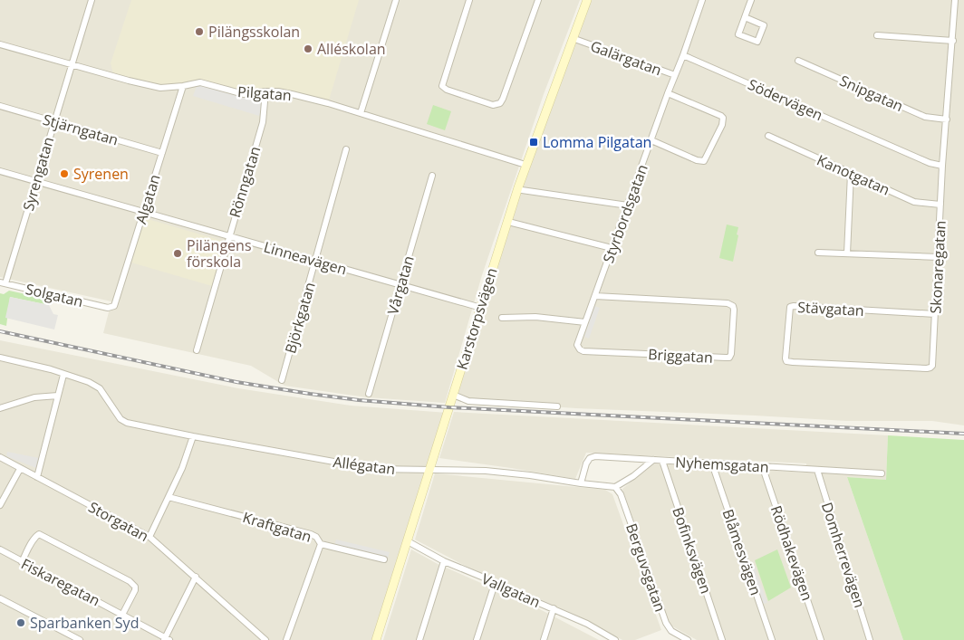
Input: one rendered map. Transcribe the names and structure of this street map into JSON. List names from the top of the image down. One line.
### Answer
{"streets":{"street":["Galärgatan","Pilgatan","Snipgatan","Södervägen","Stjärngatan","Syrengatan","Kanotgatan","Rönngatan","Algatan","Styrbordsgatan","Linneavägen","Skonaregatan","Vårgatan","Solgatan","Stävgatan","Björkgatan","Karstorpsvägen","Briggatan","Nyhemsgatan","Allégatan","Storgatan","Kraftgatan","Bofinksvägen","Blåmesvägen","Rödhakevägen","Domherrevägen","Berguvsgatan","Fiskaregatan","Vallgatan"]},"crossings":[["Galärgatan","Styrbordsgatan"],["Pilgatan","Syrengatan"],["Pilgatan","Rönngatan"],["Pilgatan","Algatan"],["Pilgatan","Karstorpsvägen"],["Snipgatan","Skonaregatan"],["Södervägen","Styrbordsgatan"],["Södervägen","Skonaregatan"],["Stjärngatan","Syrengatan"],["Stjärngatan","Algatan"],["Syrengatan","Linneavägen"],["Syrengatan","Solgatan"],["Kanotgatan","Skonaregatan"],["Rönngatan","Linneavägen"],["Algatan","Linneavägen"],["Algatan","Solgatan"],["Styrbordsgatan","Briggatan"],["Linneavägen","Vårgatan"],["Linneavägen","Björkgatan"],["Linneavägen","Karstorpsvägen"],["Skonaregatan","Stävgatan"],["Karstorpsvägen","Allégatan"],["Karstorpsvägen","Vallgatan"],["Nyhemsgatan","Allégatan"],["Nyhemsgatan","Bofinksvägen"],["Nyhemsgatan","Blåmesvägen"],["Nyhemsgatan","Rödhakevägen"],["Nyhemsgatan","Domherrevägen"],["Allégatan","Berguvsgatan"]],"places":{"other":["Pilängsskolan","Alléskolan","Syrenen","Pilängens förskola","Sparbanken Syd"],"transit":["Lomma Pilgatan"]}}
